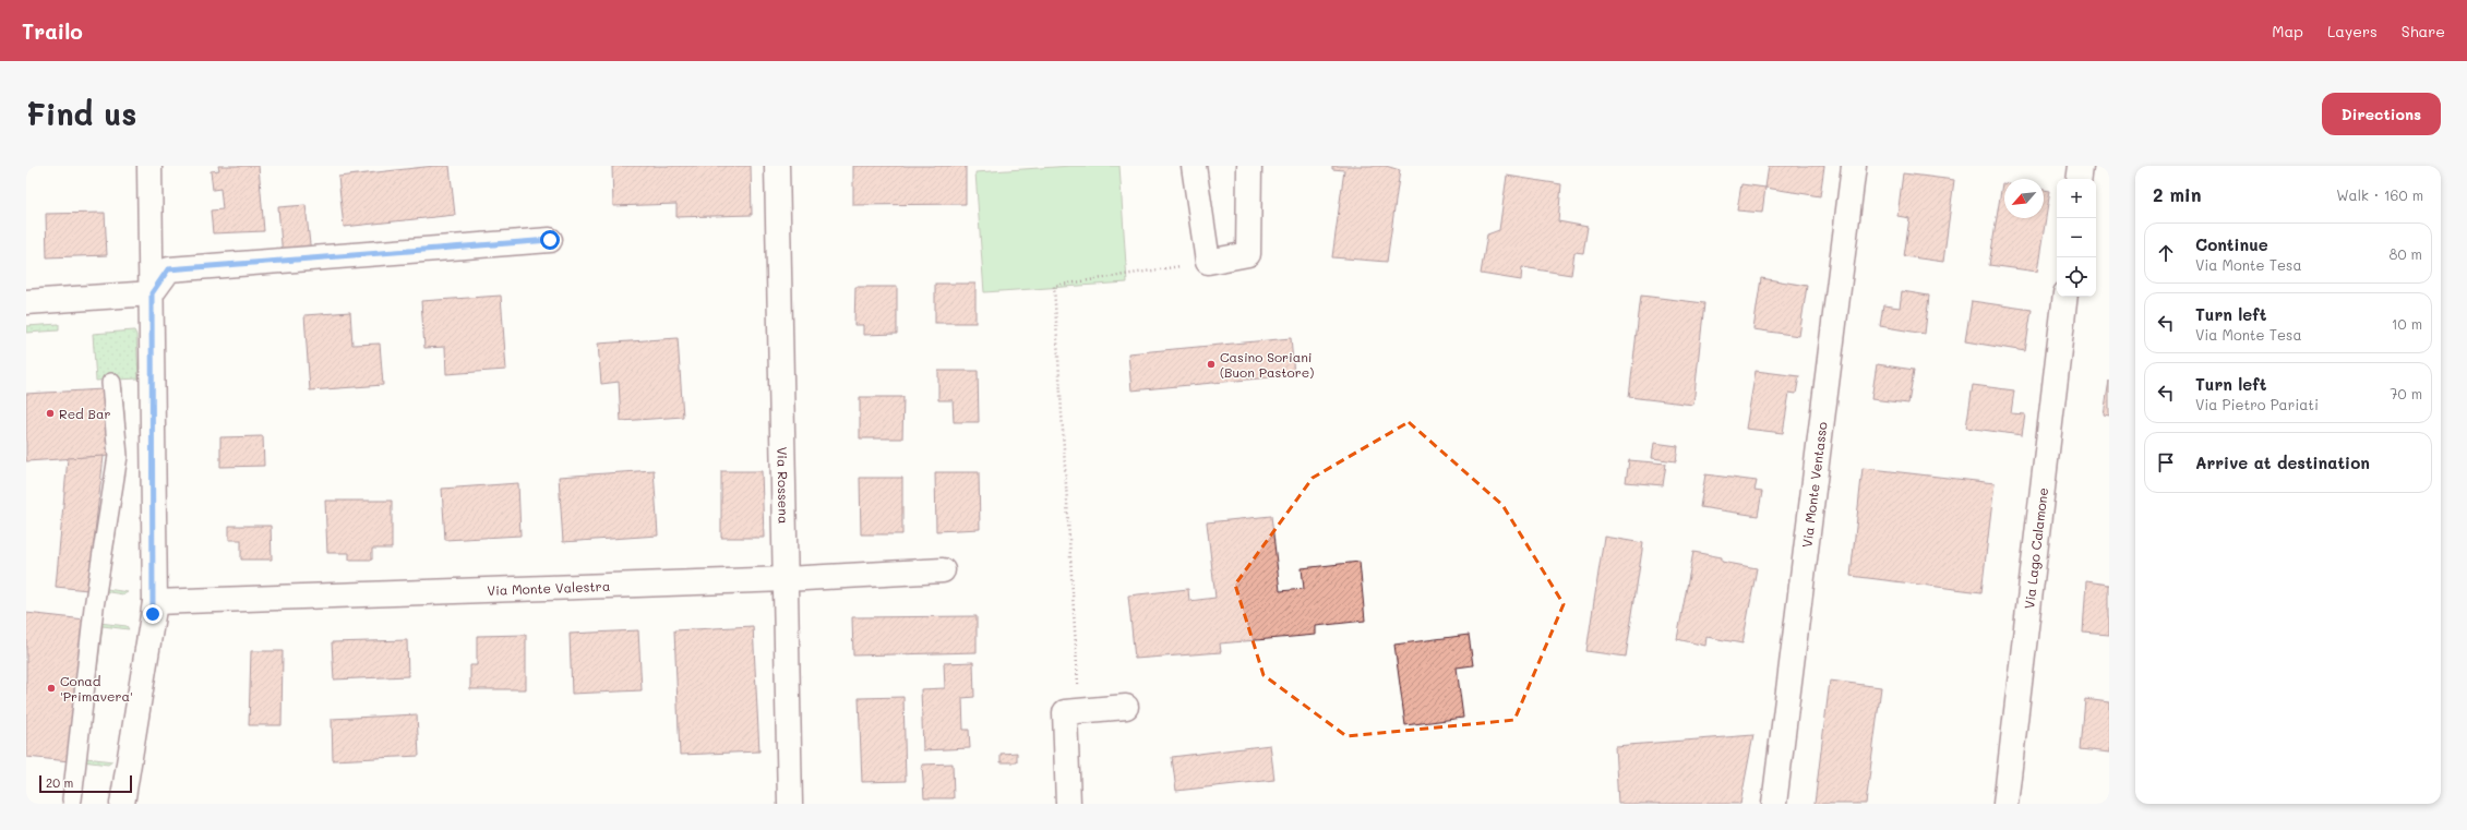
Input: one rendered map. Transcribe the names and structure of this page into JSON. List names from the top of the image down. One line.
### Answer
{"streets":{"street":["Via Rossena","Via Monte Ventasso","Via Lago Calamone","Via Monte Valestra"]},"crossings":[["Via Rossena","Via Monte Valestra"]],"places":["Casino Soriani (Buon Pastore)","Red Bar","Conad 'Primavera'"],"scale_bar":"20 m","north":"bottom left","page":{"header":"Trailo","nav":["Map","Layers","Share"],"buttons":"Directions","title":"Find us","heading":["2 min","Walk · 160 m"],"map_buttons":["+","−"],"list":[["Continue","Via Monte Tesa","80 m"],["Turn left","Via Monte Tesa","10 m"],["Turn left","Via Pietro Pariati","70 m"],"Arrive at destination"],"scale":"20 m"}}
